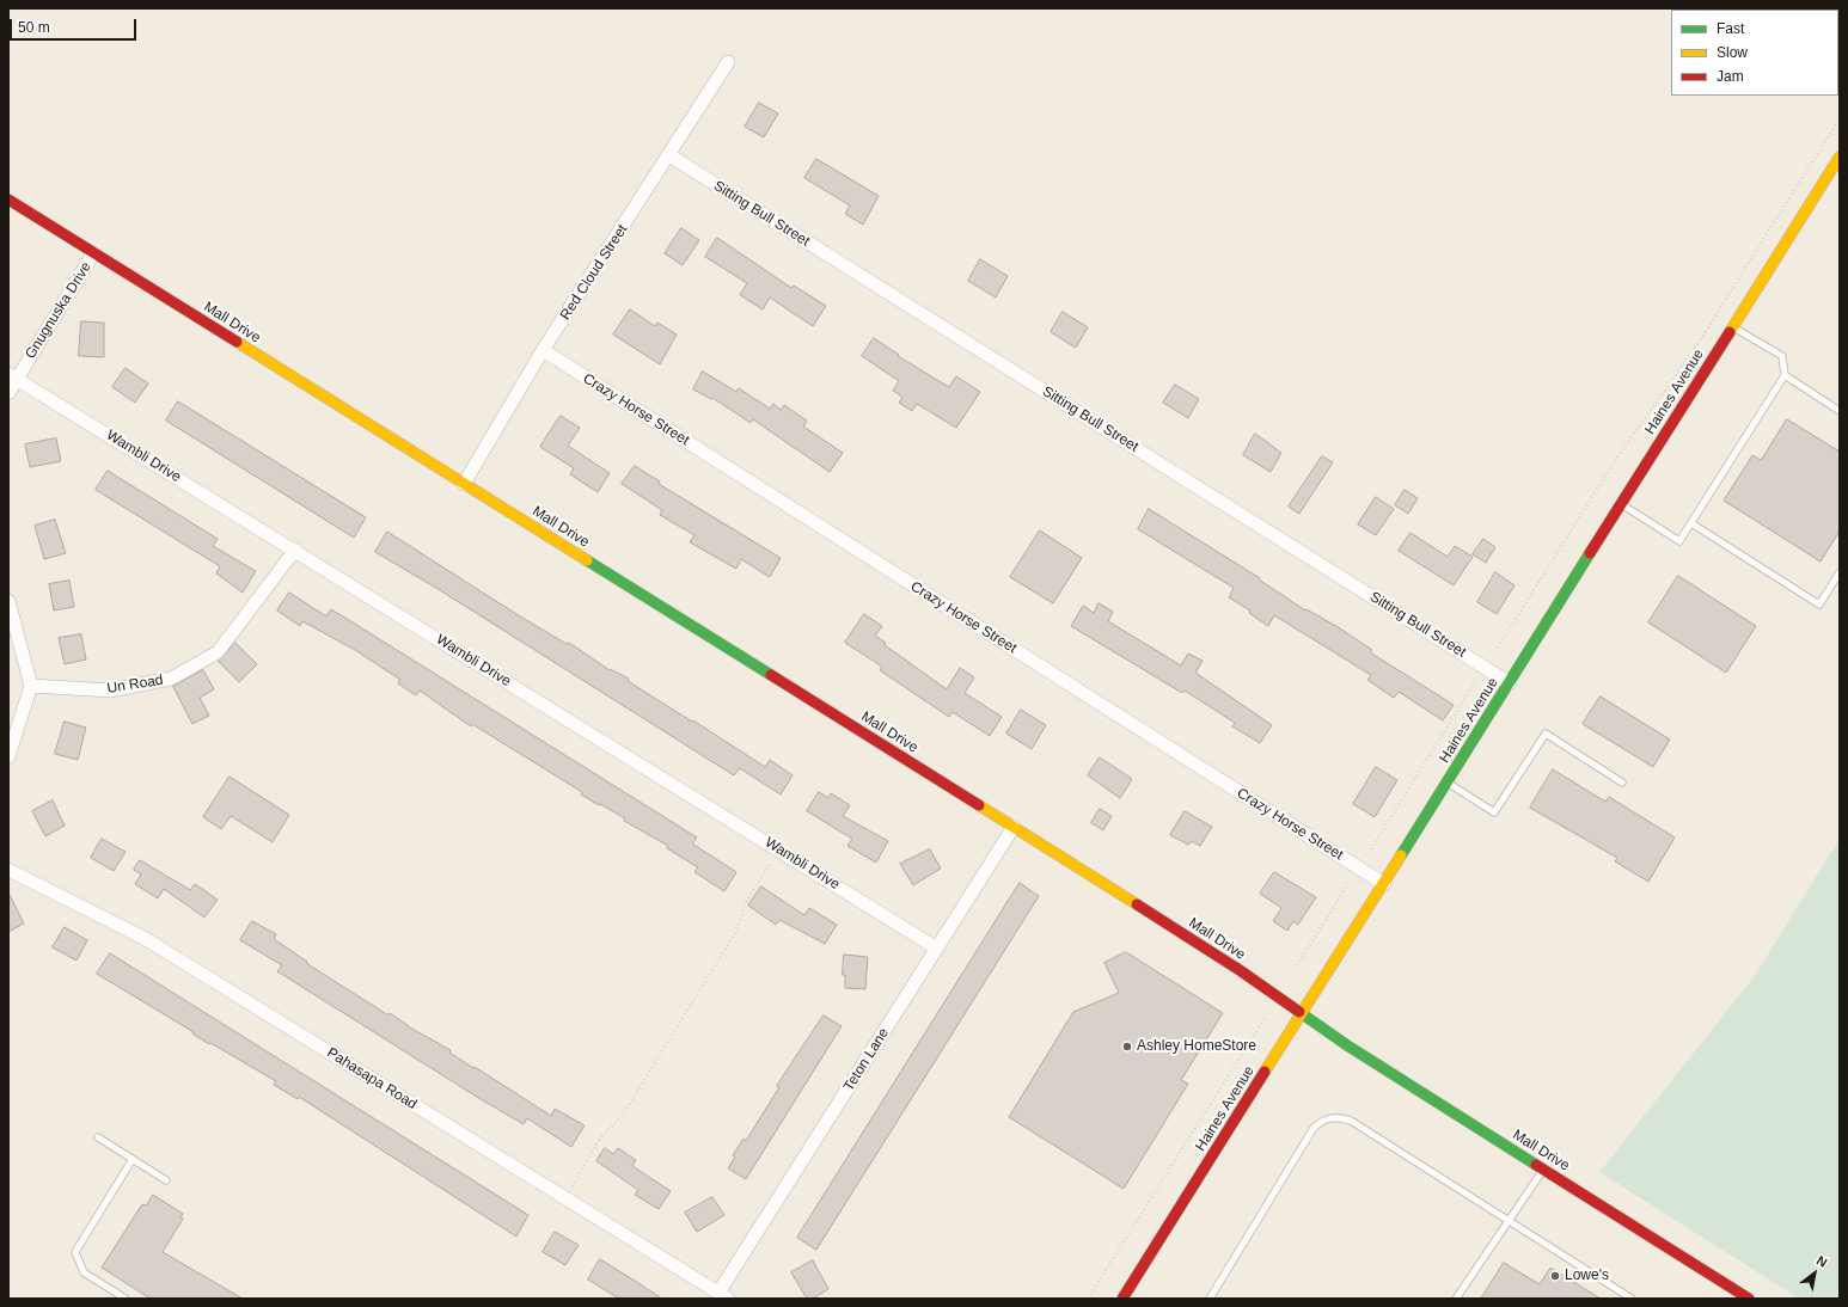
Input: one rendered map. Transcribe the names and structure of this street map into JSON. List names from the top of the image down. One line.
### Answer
{"streets":{"main road":["Mall Drive","Haines Avenue"],"street":["Sitting Bull Street","Red Cloud Street","Gnugnuska Drive","Crazy Horse Street","Wambli Drive","Un Road","Teton Lane","Pahasapa Road"]},"crossings":[["Sitting Bull Street","Red Cloud Street"],["Sitting Bull Street","Haines Avenue"],["Red Cloud Street","Mall Drive"],["Red Cloud Street","Crazy Horse Street"],["Gnugnuska Drive","Mall Drive"],["Gnugnuska Drive","Wambli Drive"],["Mall Drive","Haines Avenue"],["Mall Drive","Teton Lane"],["Haines Avenue","Crazy Horse Street"],["Wambli Drive","Un Road"],["Wambli Drive","Teton Lane"],["Teton Lane","Pahasapa Road"]],"places":["Ashley HomeStore","Lowe's"],"legend":["Fast","Slow","Jam"],"scale_bar":"50 m","north":"top right"}
